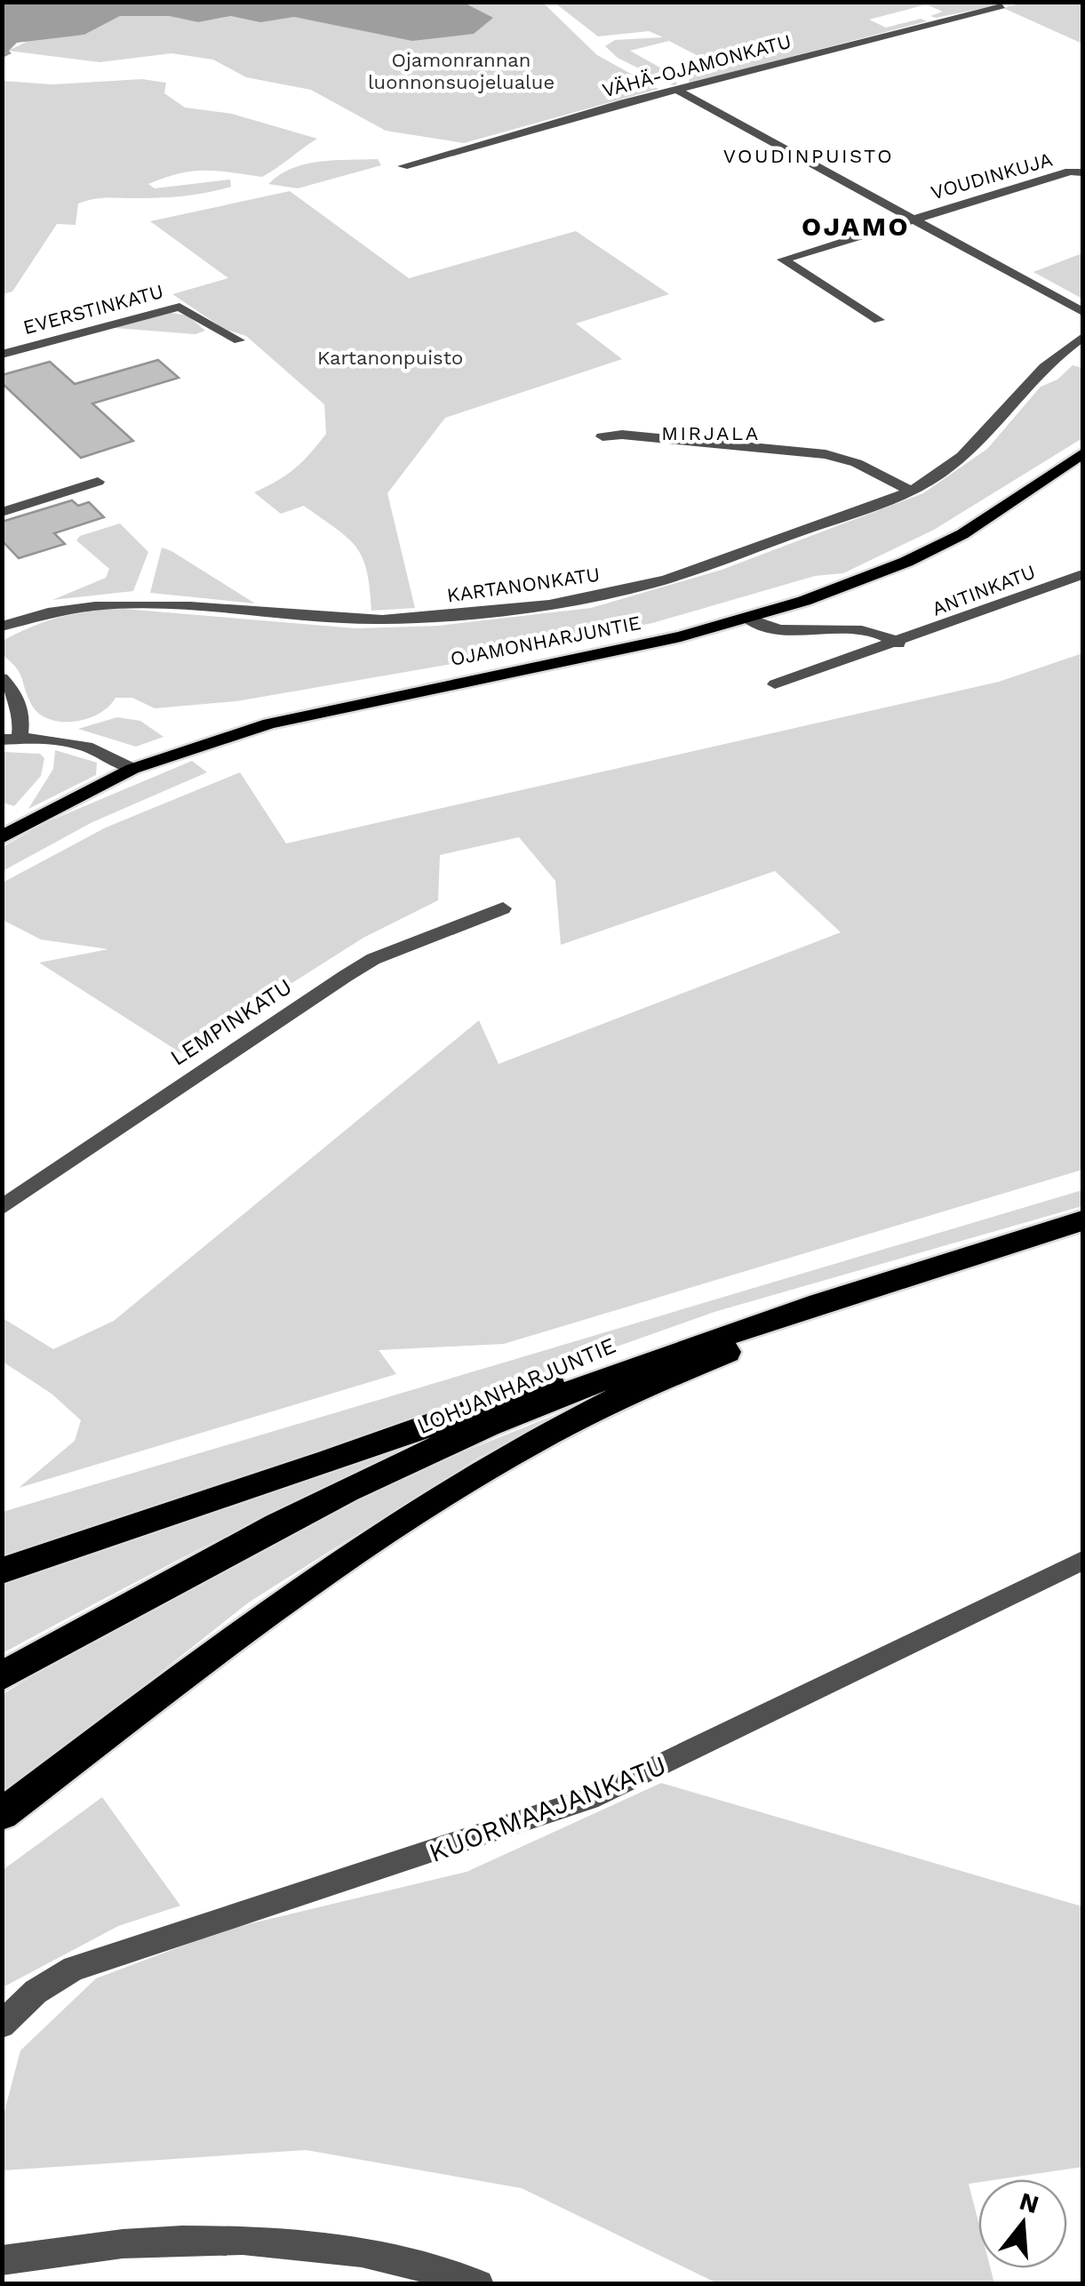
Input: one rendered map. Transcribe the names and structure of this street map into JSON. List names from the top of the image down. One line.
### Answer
{"streets":{"highway":["LOHJANHARJUNTIE"],"main road":["OJAMONHARJUNTIE"],"street":["VÄHÄ-OJAMONKATU","VOUDINKUJA","EVERSTINKATU","KARTANONKATU","ANTINKATU","LEMPINKATU","KUORMAAJANKATU"]},"districts":["VOUDINPUISTO","OJAMO","MIRJALA"],"parks":["Ojamonrannan luonnonsuojelualue","Kartanonpuisto"],"north":"top"}
